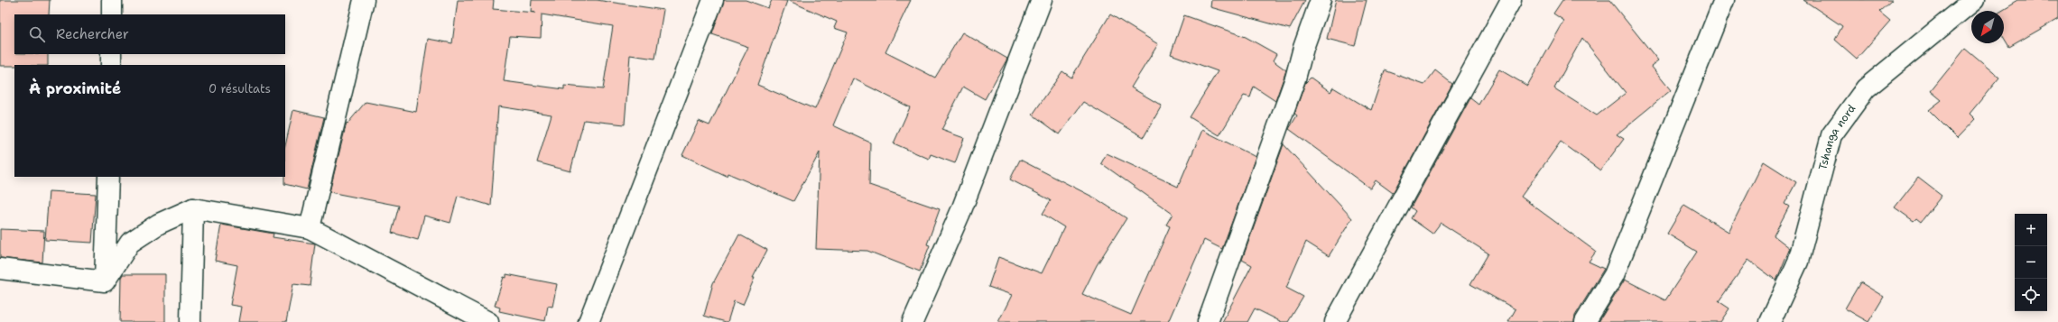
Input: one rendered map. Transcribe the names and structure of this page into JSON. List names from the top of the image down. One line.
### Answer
{"streets":{"street":["Tshanga nord"]},"north":"bottom left","page":{"search":"Rechercher","heading":["À proximité","0 résultats"],"map_buttons":["+","−"]}}
